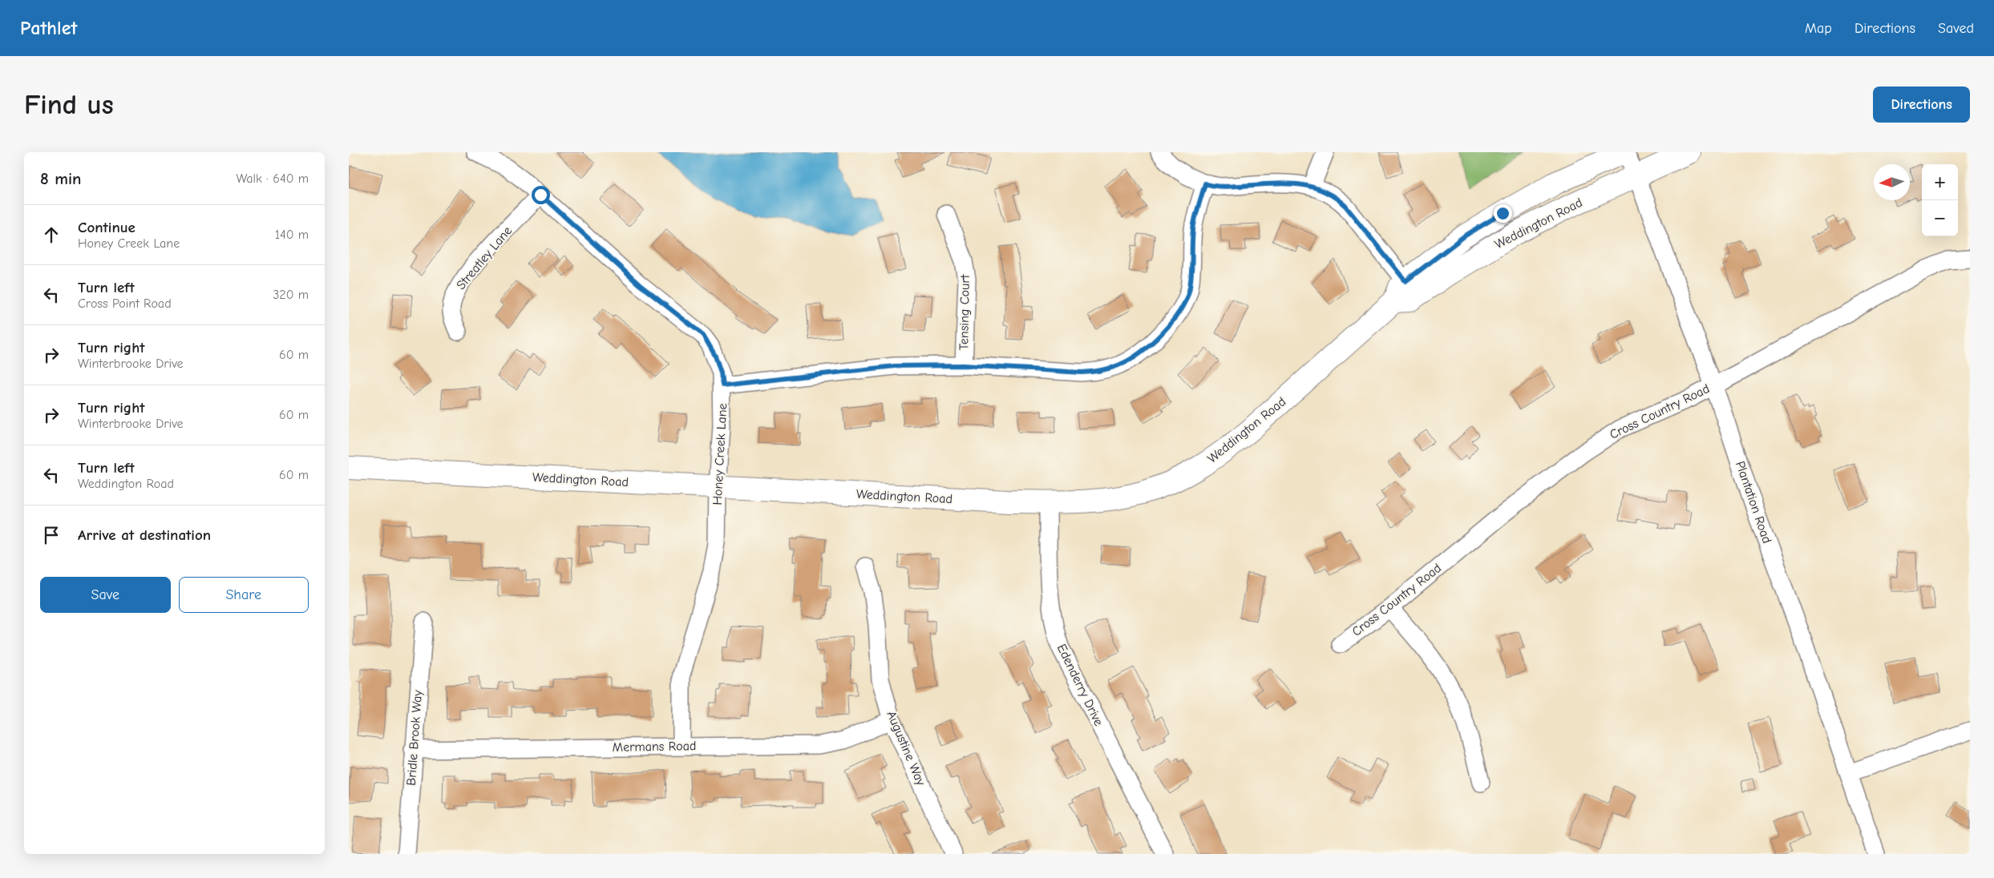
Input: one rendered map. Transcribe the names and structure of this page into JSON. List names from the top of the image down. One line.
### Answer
{"streets":{"main road":["Weddington Road"],"street":["Streatley Lane","Tensing Court","Cross Country Road","Honey Creek Lane","Plantation Road","Edenderry Drive","Bridle Brook Way","Mermans Road","Augustine Way"]},"crossings":[["Weddington Road","Honey Creek Lane"],["Weddington Road","Plantation Road"],["Weddington Road","Edenderry Drive"],["Streatley Lane","Honey Creek Lane"],["Cross Country Road","Plantation Road"],["Honey Creek Lane","Mermans Road"],["Bridle Brook Way","Mermans Road"],["Mermans Road","Augustine Way"]],"north":"left","page":{"header":"Pathlet","nav":["Map","Directions","Saved"],"buttons":["Directions",["Save","Share"]],"title":"Find us","heading":["8 min","Walk · 640 m"],"map_buttons":["+","−"],"list":[["Continue","Honey Creek Lane","140 m"],["Turn left","Cross Point Road","320 m"],["Turn right","Winterbrooke Drive","60 m"],["Turn right","Winterbrooke Drive","60 m"],["Turn left","Weddington Road","60 m"],"Arrive at destination"]}}
